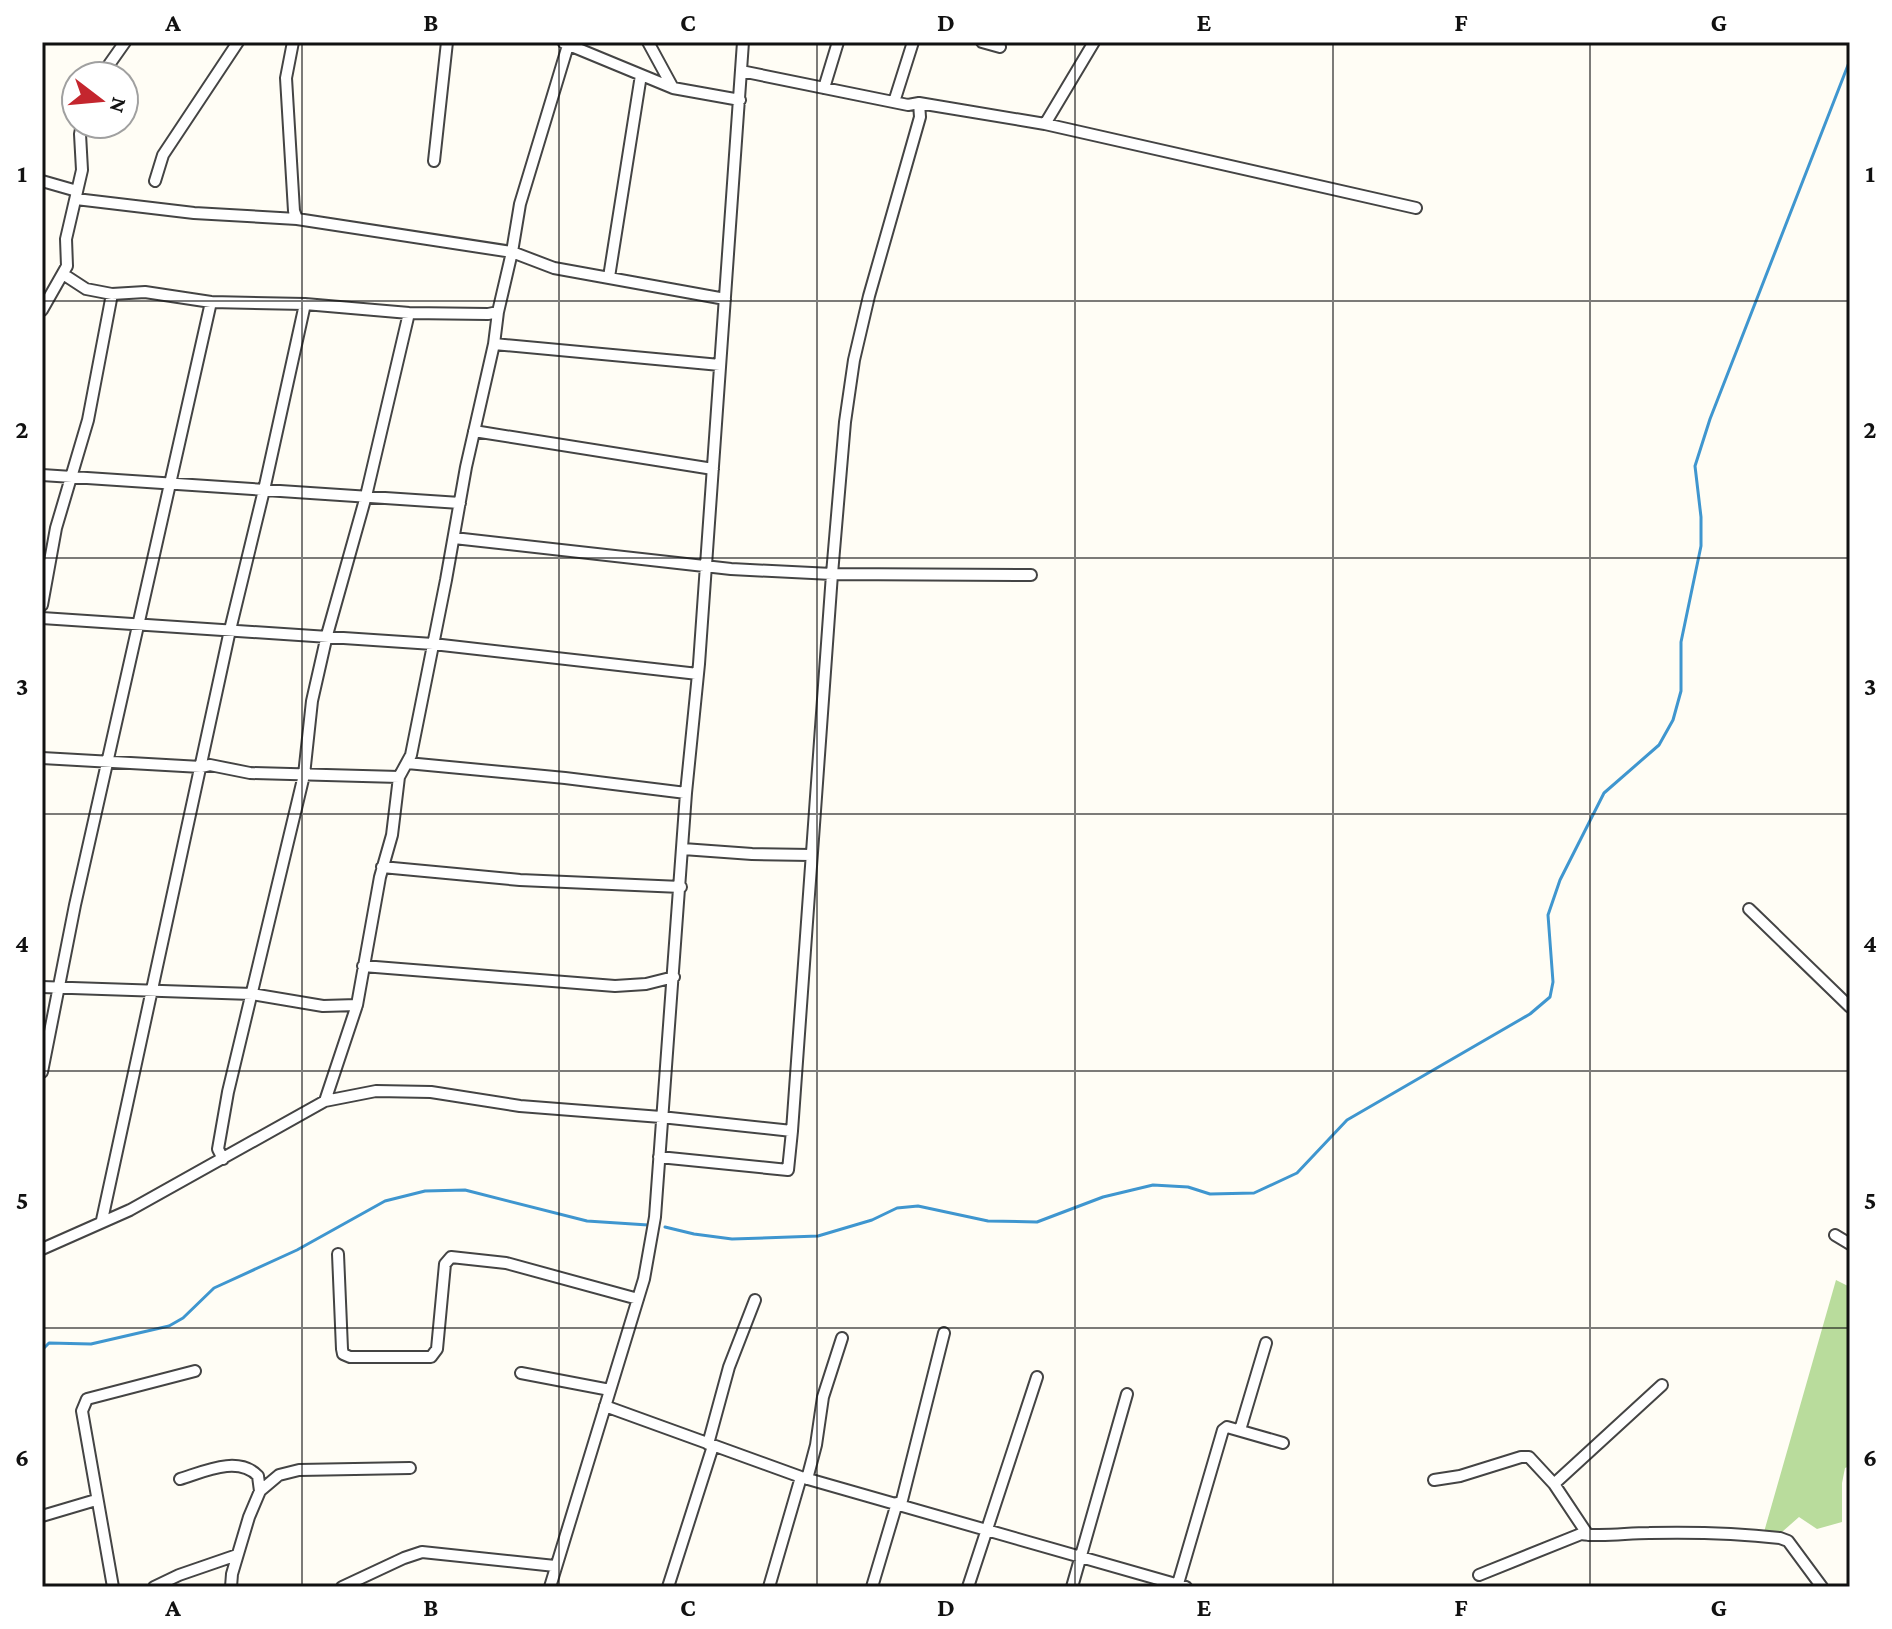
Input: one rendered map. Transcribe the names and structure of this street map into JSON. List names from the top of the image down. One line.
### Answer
{"north":"right","grid":{"columns":["A","B","C","D","E","F","G"],"rows":["1","2","3","4","5","6"]}}
